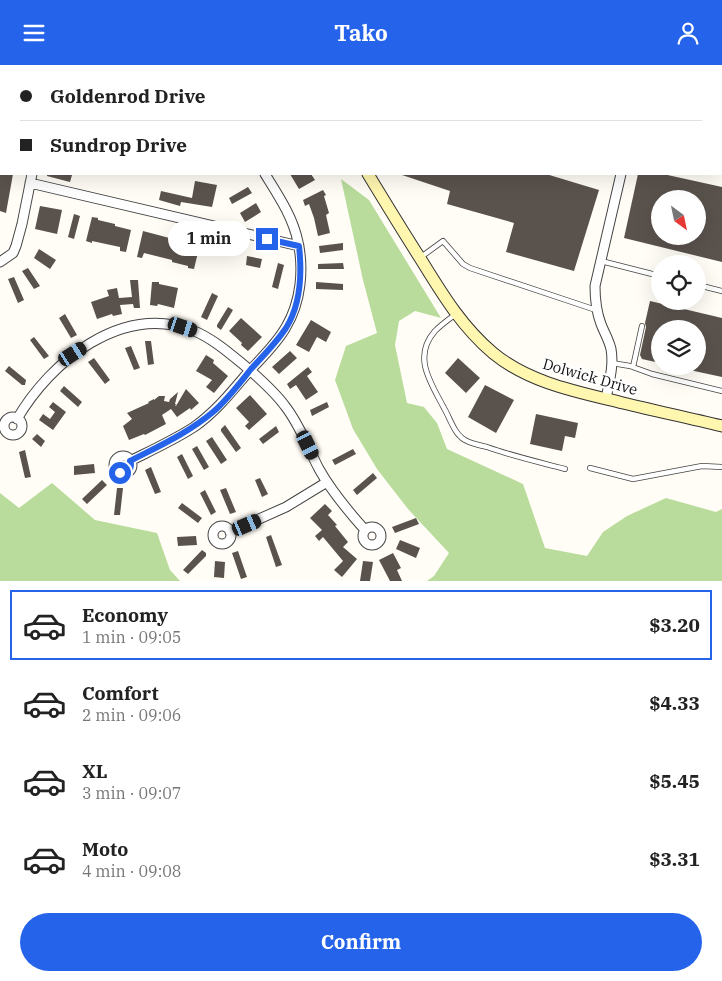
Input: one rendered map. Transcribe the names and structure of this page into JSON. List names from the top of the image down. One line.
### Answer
{"streets":{"main road":["Dolwick Drive"]},"north":"bottom right","page":{"header":"Tako","banner":["Goldenrod Drive","Sundrop Drive"],"bubble":"1 min","list":[{"name":"Economy","note":"1 min · 09:05","value":"$3.20"},{"name":"Comfort","note":"2 min · 09:06","value":"$4.33"},{"name":"XL","note":"3 min · 09:07","value":"$5.45"},{"name":"Moto","note":"4 min · 09:08","value":"$3.31"}],"buttons":"Confirm"}}
